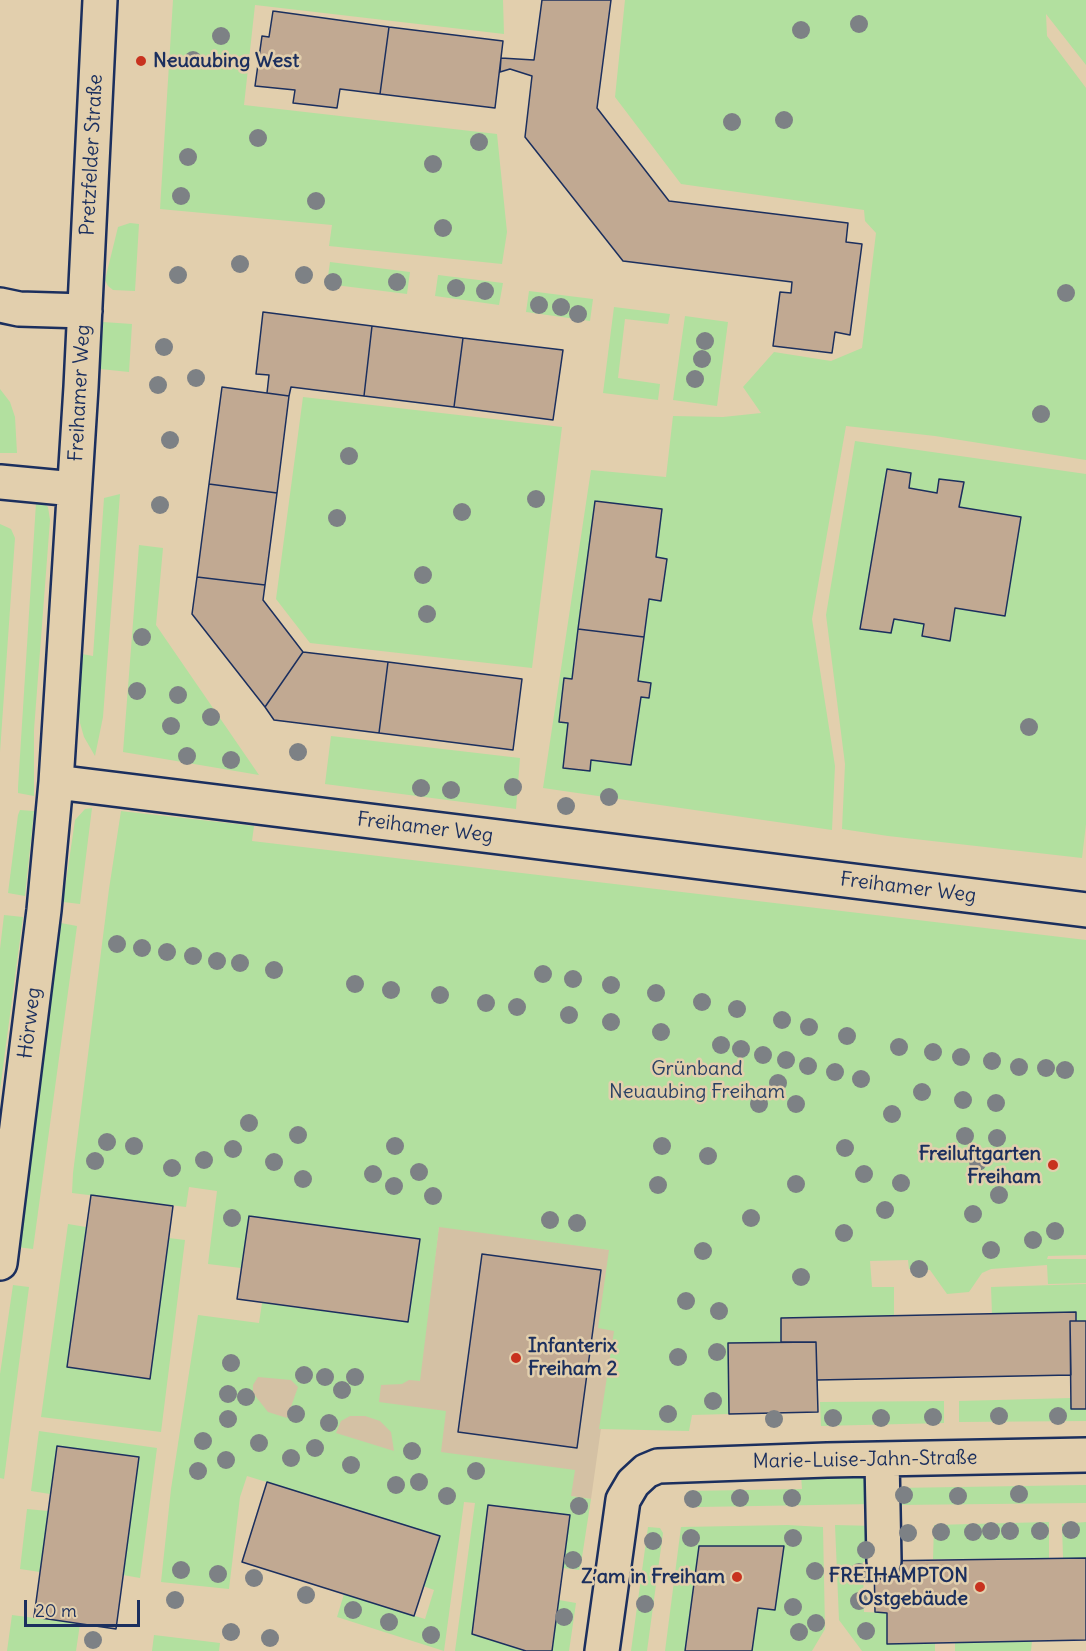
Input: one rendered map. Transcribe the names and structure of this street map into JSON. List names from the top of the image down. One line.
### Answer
{"streets":{"street":["Pretzfelder Straße","Freihamer Weg","Hörweg","Marie-Luise-Jahn-Straße"]},"crossings":[["Pretzfelder Straße","Freihamer Weg"],["Freihamer Weg","Hörweg"]],"parks":["Grünband Neuaubing Freiham"],"places":["Neuaubing West","Freiluftgarten Freiham","Infanterix Freiham 2","Z’am in Freiham","FREIHAMPTON Ostgebäude"],"scale_bar":"20 m"}
